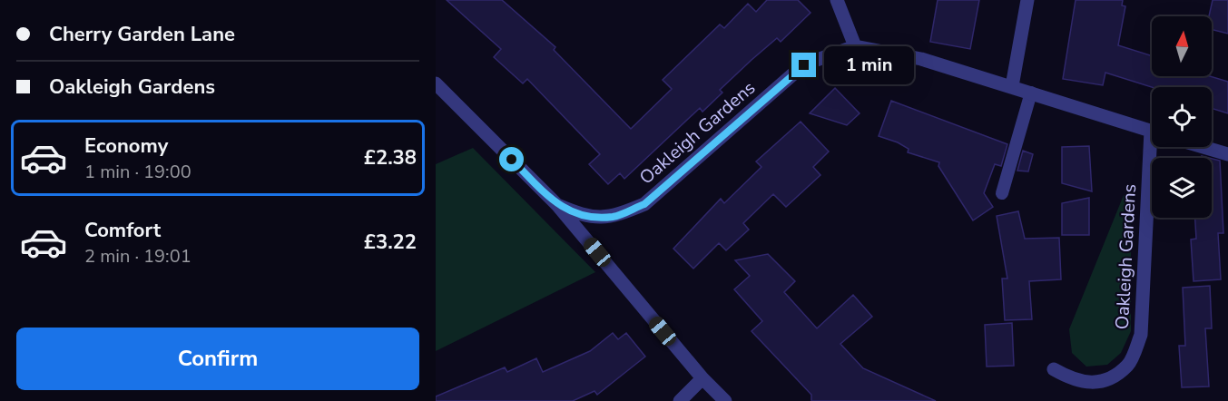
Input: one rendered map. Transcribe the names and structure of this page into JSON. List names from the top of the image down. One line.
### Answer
{"streets":{"street":["Oakleigh Gardens"]},"north":"top","page":{"banner":["Cherry Garden Lane","Oakleigh Gardens"],"bubble":"1 min","list":[{"name":"Economy","note":"1 min · 19:00","value":"£2.38"},{"name":"Comfort","note":"2 min · 19:01","value":"£3.22"}],"buttons":"Confirm"}}
